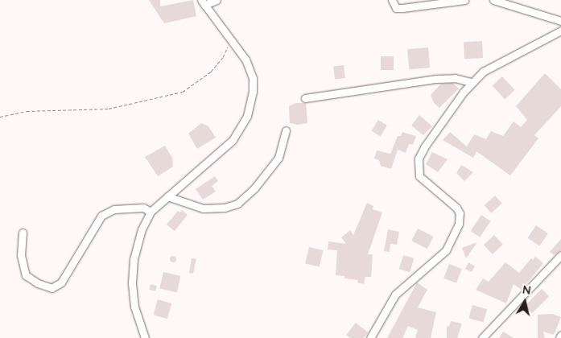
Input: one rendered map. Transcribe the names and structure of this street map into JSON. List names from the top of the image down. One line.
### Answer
{"north":"top"}
